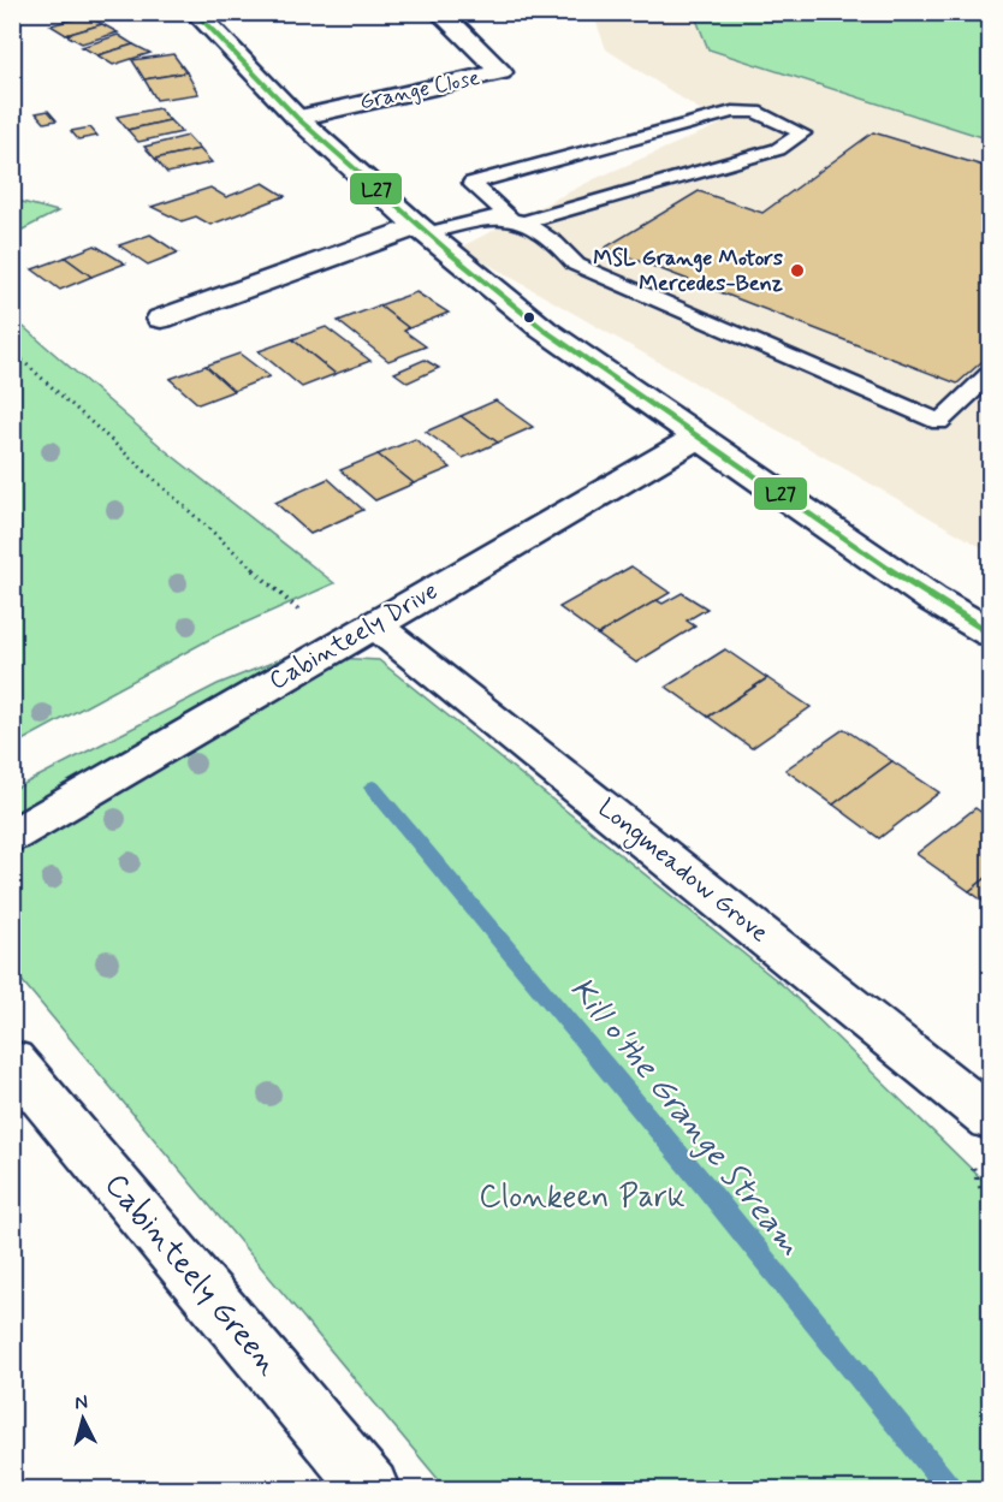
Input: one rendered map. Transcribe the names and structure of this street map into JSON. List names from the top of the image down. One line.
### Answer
{"streets":{"street":["Grange Close","Cabinteely Drive","Longmeadow Grove","Cabinteely Green"]},"crossings":[["Cabinteely Drive","Longmeadow Grove"]],"water":["Kill o'the Grange Stream"],"parks":["Clonkeen Park"],"places":["MSL Grange Motors Mercedes-Benz"],"lines":["transit line L27"],"north":"top"}
